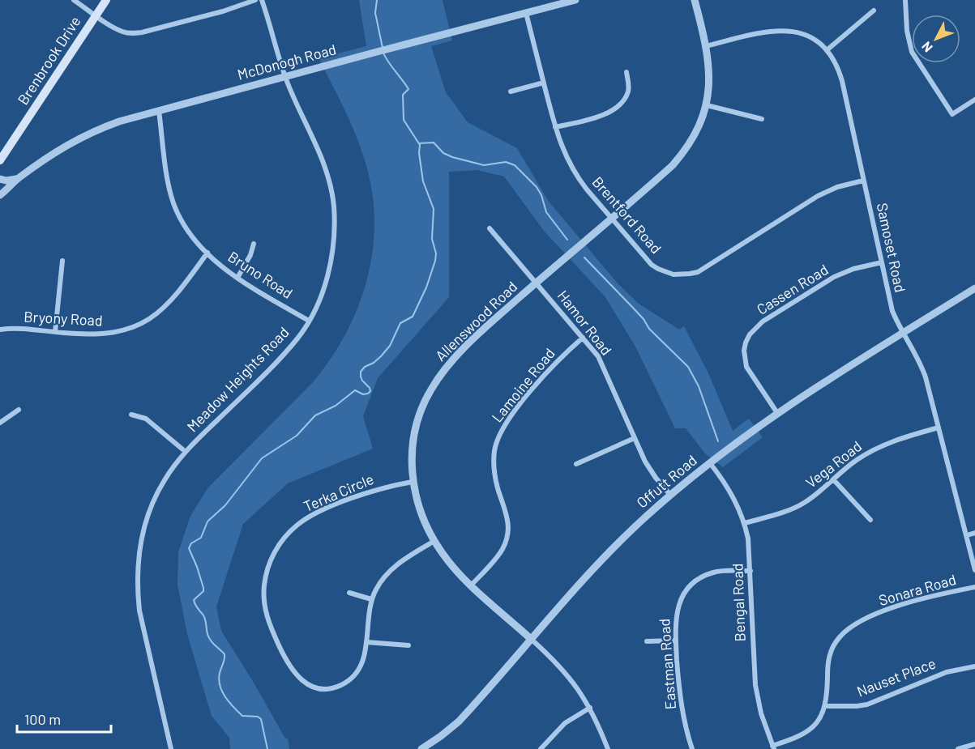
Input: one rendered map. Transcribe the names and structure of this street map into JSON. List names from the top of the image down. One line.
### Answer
{"streets":{"main road":["Brenbrook Drive"],"street":["McDonogh Road","Brentford Road","Samoset Road","Bruno Road","Cassen Road","Bryony Road","Allenswood Road","Hamor Road","Meadow Heights Road","Lamoine Road","Vega Road","Offutt Road","Terka Circle","Sonara Road","Bengal Road","Eastman Road","Nauset Place"]},"crossings":[["McDonogh Road","Brentford Road"],["McDonogh Road","Bruno Road"],["McDonogh Road","Meadow Heights Road"],["Brentford Road","Samoset Road"],["Brentford Road","Allenswood Road"],["Samoset Road","Cassen Road"],["Samoset Road","Allenswood Road"],["Samoset Road","Vega Road"],["Samoset Road","Offutt Road"],["Bruno Road","Bryony Road"],["Bruno Road","Meadow Heights Road"],["Cassen Road","Offutt Road"],["Allenswood Road","Hamor Road"],["Allenswood Road","Lamoine Road"],["Allenswood Road","Offutt Road"],["Allenswood Road","Terka Circle"],["Hamor Road","Lamoine Road"],["Hamor Road","Offutt Road"],["Vega Road","Bengal Road"],["Offutt Road","Bengal Road"],["Sonara Road","Bengal Road"],["Sonara Road","Nauset Place"],["Bengal Road","Eastman Road"]],"scale_bar":"100 m","north":"bottom left"}
